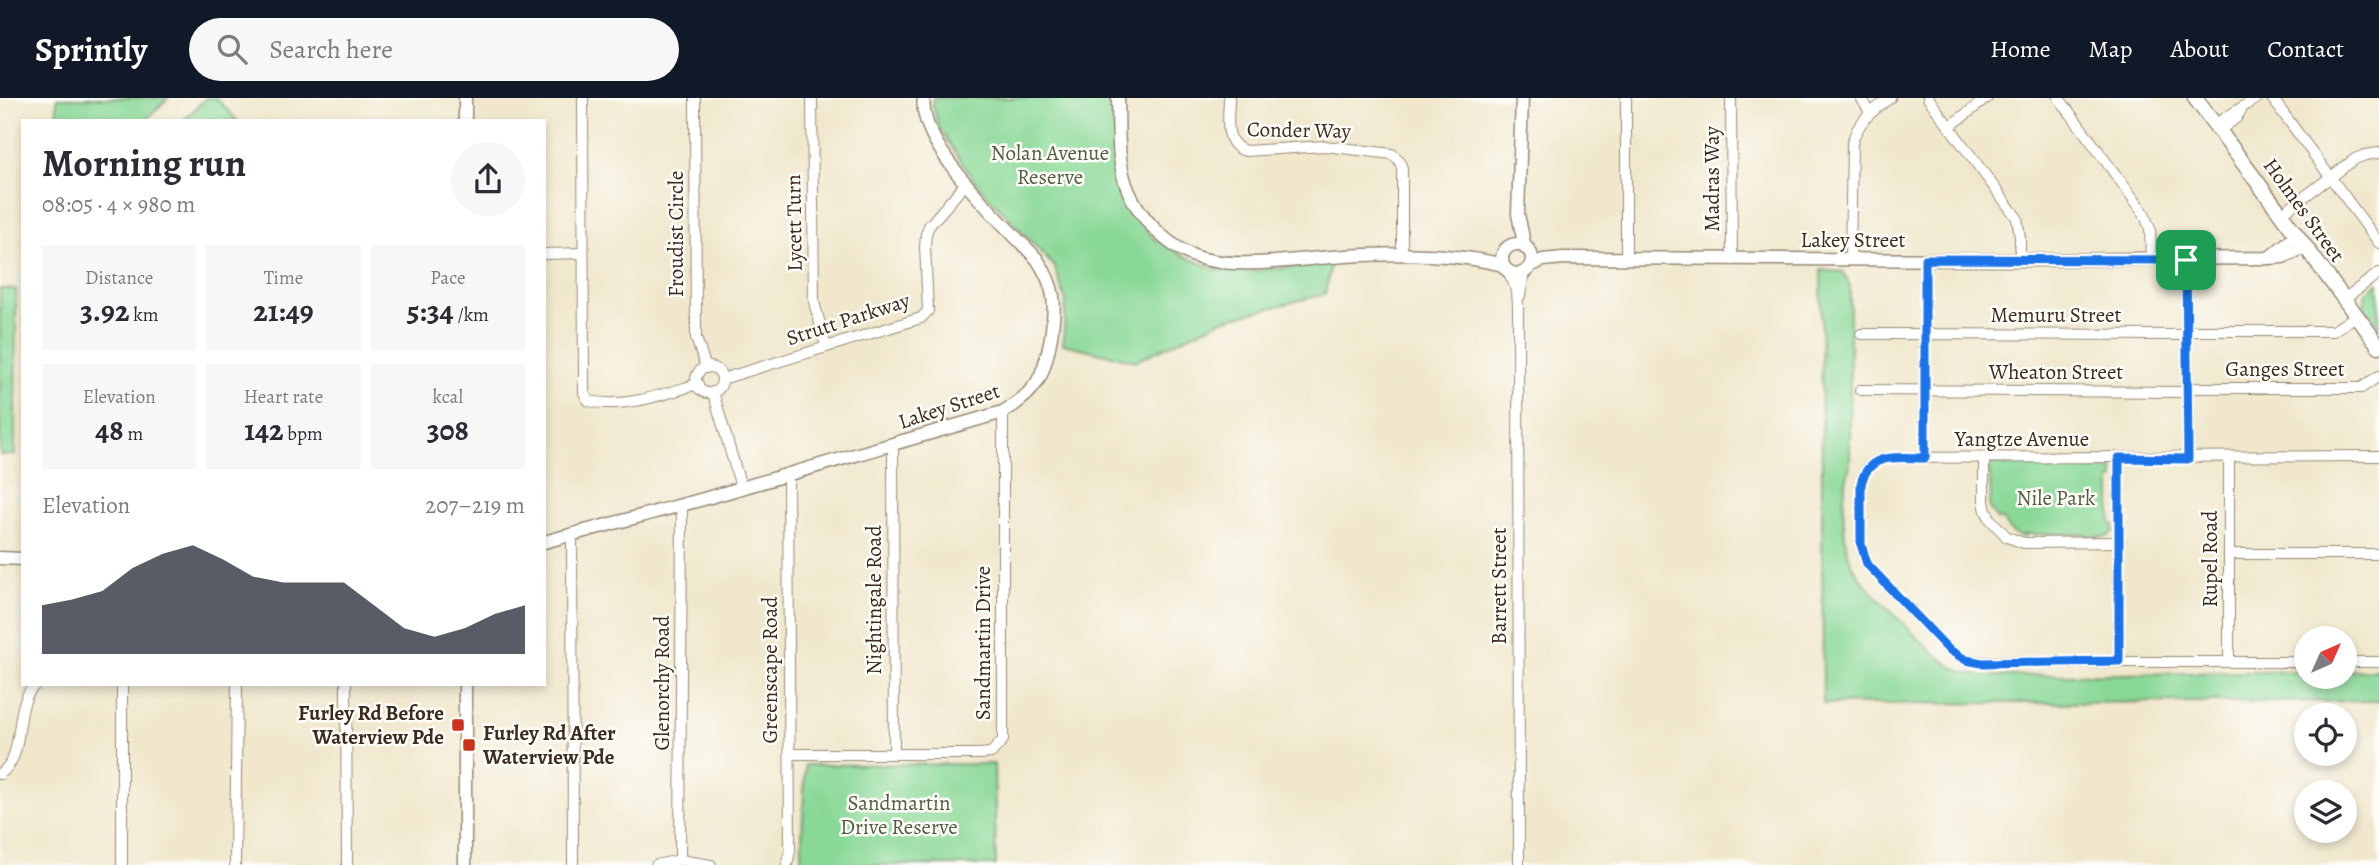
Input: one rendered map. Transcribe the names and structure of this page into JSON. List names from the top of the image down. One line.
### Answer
{"streets":{"main road":["Holmes Street"],"street":["Conder Way","Madras Way","Lycett Turn","Froudist Circle","Lakey Street","Memuru Street","Strutt Parkway","Ganges Street","Wheaton Street","Yangtze Avenue","Rupel Road","Barrett Street","Nightingale Road","Sandmartin Drive","Greenscape Road","Glenorchy Road"]},"crossings":[["Conder Way","Lakey Street"],["Madras Way","Lakey Street"],["Holmes Street","Lakey Street"],["Holmes Street","Memuru Street"],["Lycett Turn","Strutt Parkway"],["Froudist Circle","Strutt Parkway"],["Lakey Street","Strutt Parkway"],["Lakey Street","Barrett Street"],["Lakey Street","Nightingale Road"],["Lakey Street","Sandmartin Drive"],["Lakey Street","Greenscape Road"],["Lakey Street","Glenorchy Road"],["Ganges Street","Wheaton Street"],["Yangtze Avenue","Rupel Road"],["Nightingale Road","Sandmartin Drive"],["Sandmartin Drive","Greenscape Road"]],"parks":["Nolan Avenue Reserve","Nile Park","Sandmartin Drive Reserve"],"places":{"transit":["Furley Rd Before Waterview Pde","Furley Rd After Waterview Pde"]},"north":"top right","page":{"header":"Sprintly","search":"Search here","nav":["Home","Map","About","Contact"],"heading":["Morning run","08:05 · 4 × 980 m"],"stats":[["Distance","3.92 km"],["Time","21:49"],["Pace","5:34 /km"],["Elevation","48 m"],["Heart rate","142 bpm"],["kcal","308"]],"chart":["Elevation","207–219 m"]}}
